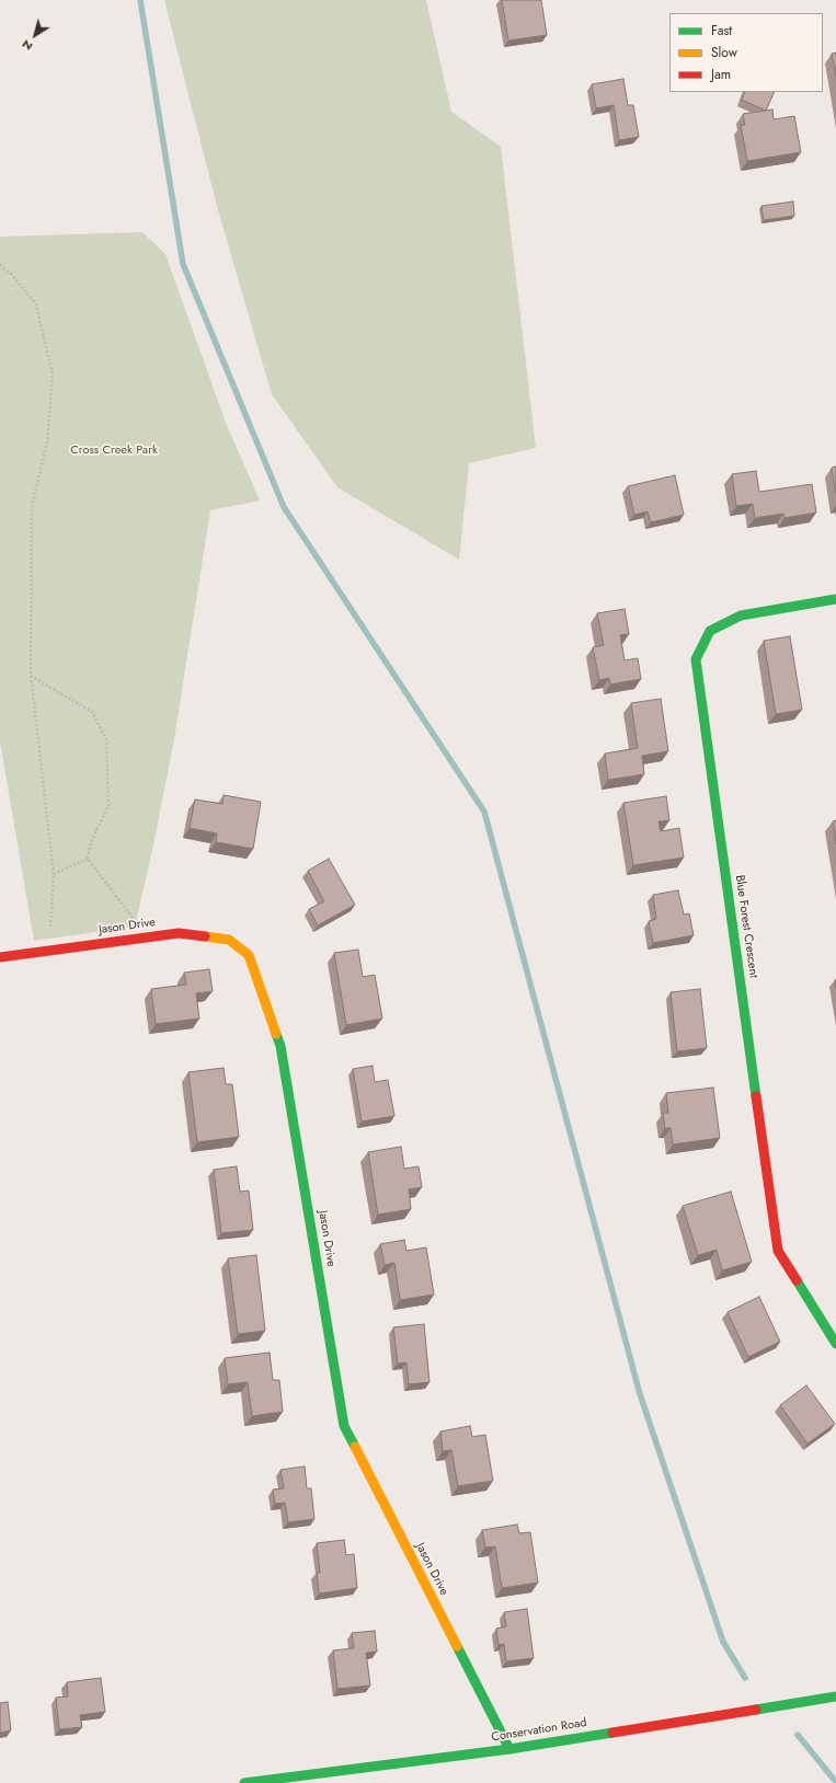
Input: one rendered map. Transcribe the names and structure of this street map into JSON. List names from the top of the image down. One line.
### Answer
{"streets":{"street":["Jason Drive","Blue Forest Crescent","Conservation Road"]},"crossings":[["Jason Drive","Conservation Road"]],"parks":["Cross Creek Park"],"legend":["Fast","Slow","Jam"],"north":"bottom left"}
